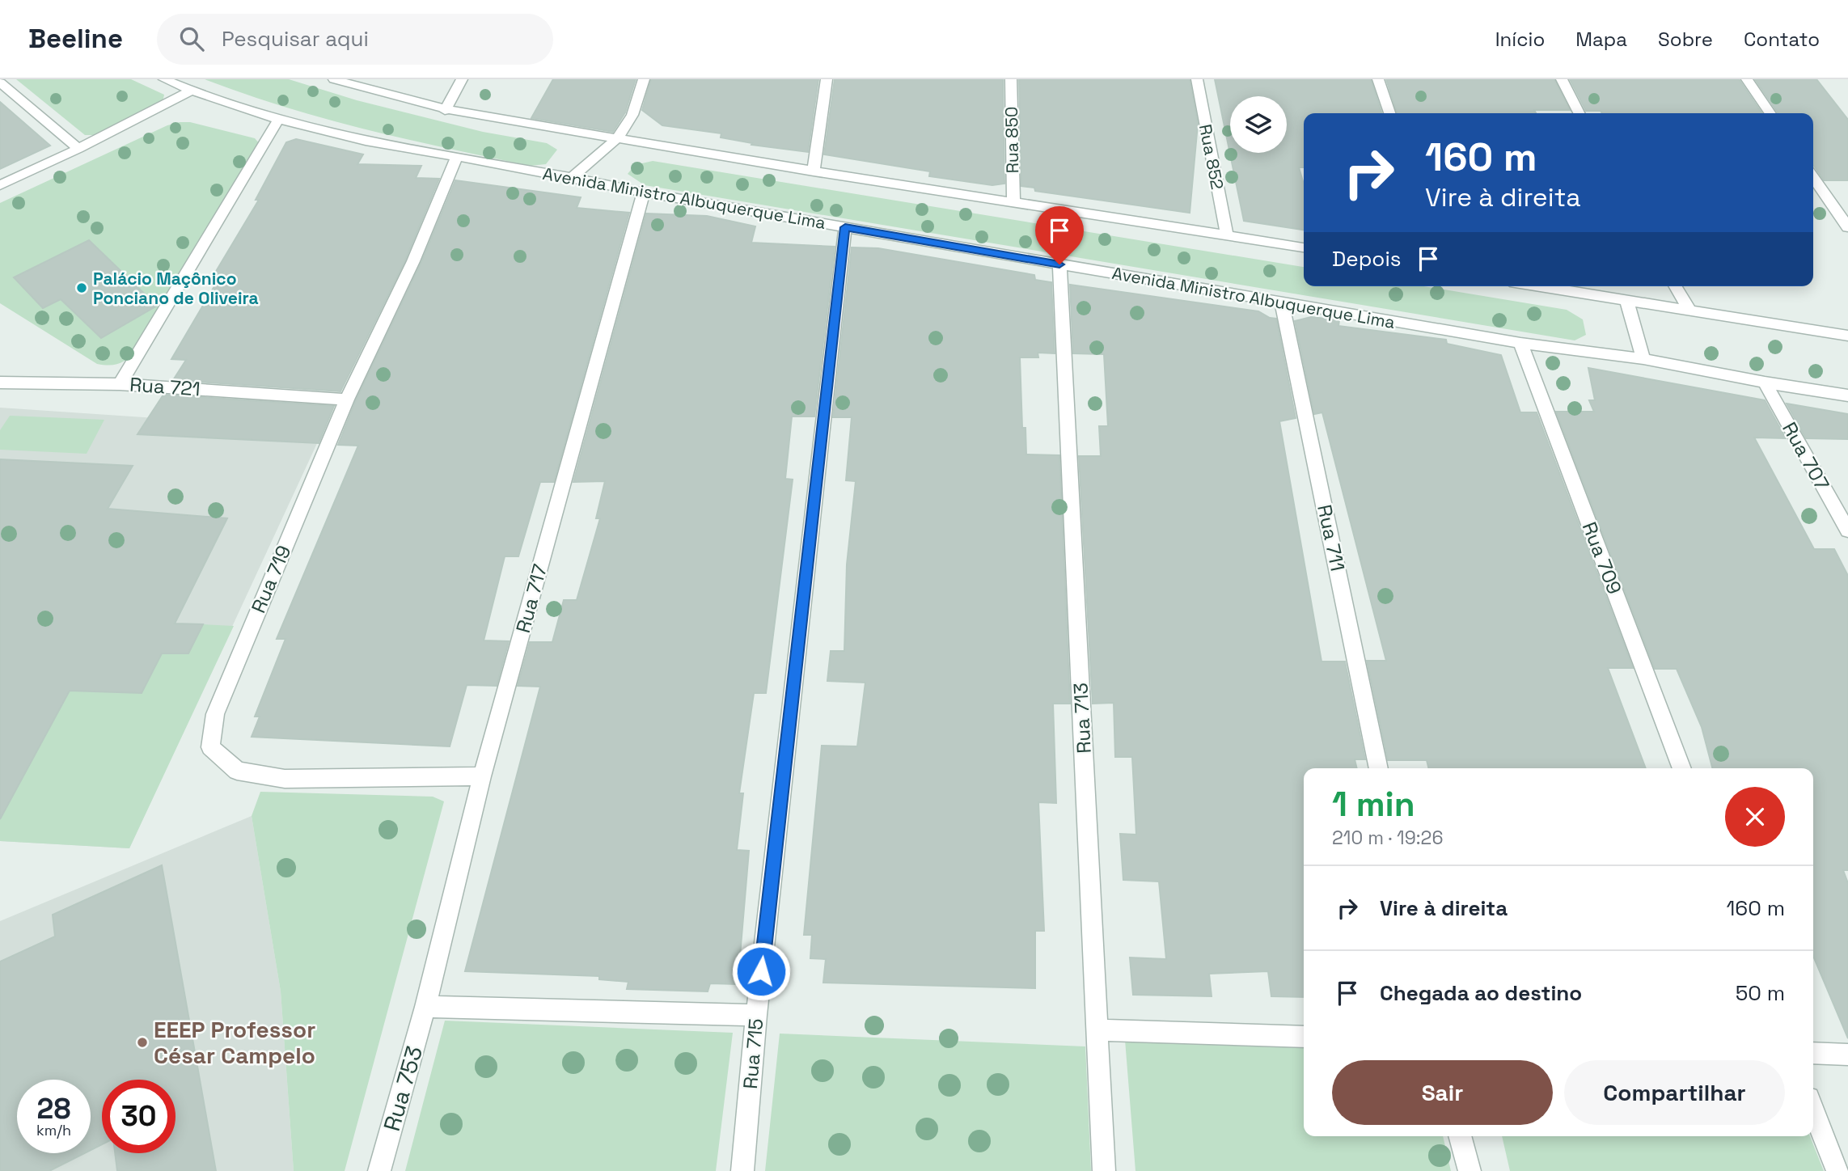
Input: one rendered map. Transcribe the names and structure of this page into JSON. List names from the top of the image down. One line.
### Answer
{"streets":{"street":["Rua 850","Rua 852","Avenida Ministro Albuquerque Lima","Rua 721","Rua 707","Rua 711","Rua 709","Rua 719","Rua 717","Rua 713","Rua 715","Rua 753"]},"crossings":[["Avenida Ministro Albuquerque Lima","Rua 721"],["Avenida Ministro Albuquerque Lima","Rua 707"],["Avenida Ministro Albuquerque Lima","Rua 711"],["Avenida Ministro Albuquerque Lima","Rua 709"],["Avenida Ministro Albuquerque Lima","Rua 719"],["Avenida Ministro Albuquerque Lima","Rua 717"],["Avenida Ministro Albuquerque Lima","Rua 713"],["Avenida Ministro Albuquerque Lima","Rua 715"],["Rua 721","Rua 719"],["Rua 719","Rua 717"],["Rua 717","Rua 753"]],"places":["Palácio Maçônico Ponciano de Oliveira","EEEP Professor César Campelo"],"page":{"header":"Beeline","search":"Pesquisar aqui","nav":["Início","Mapa","Sobre","Contato"],"turn":["160 m","Vire à direita"],"then":"Depois","heading":["1 min","210 m · 19:26"],"list":[{"name":"Vire à direita","value":"160 m"},{"name":"Chegada ao destino","value":"50 m"}],"buttons":["Sair","Compartilhar"],"speed":"28 km/h","limit":"30"}}
